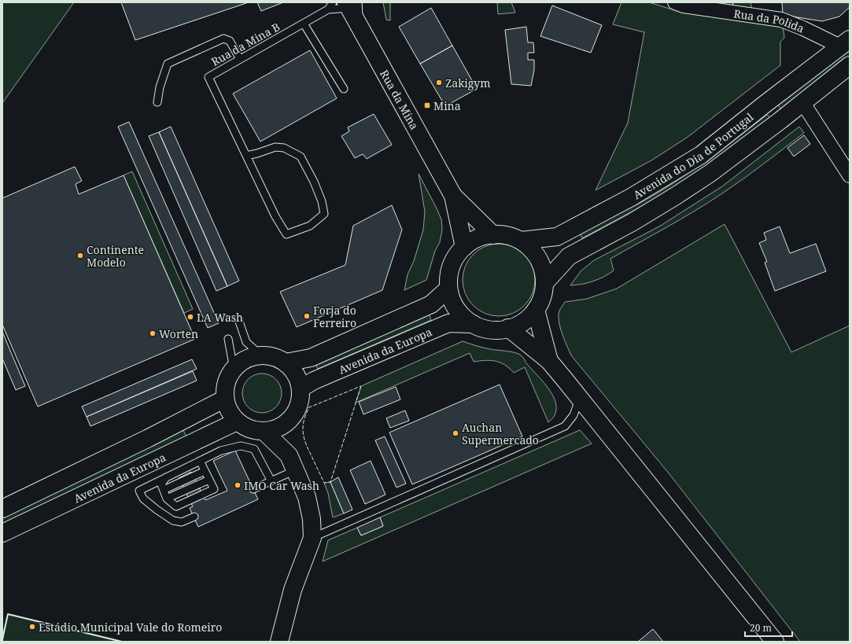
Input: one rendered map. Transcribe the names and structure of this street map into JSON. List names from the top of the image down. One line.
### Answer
{"streets":{"main road":["Rua da Mina","Avenida do Dia de Portugal","Avenida da Europa"],"street":["Rua da Polida"],"lane":["Rua da Mina B"]},"crossings":[["Rua da Polida","Avenida do Dia de Portugal"],["Avenida do Dia de Portugal","Avenida da Europa"]],"places":{"other":["Zakigym","Continente Modelo","Forja do Ferreiro","LA Wash","Worten","Auchan Supermercado","IMO Car Wash","Estádio Municipal Vale do Romeiro"],"transit":["Mina"]},"scale_bar":"20 m"}
